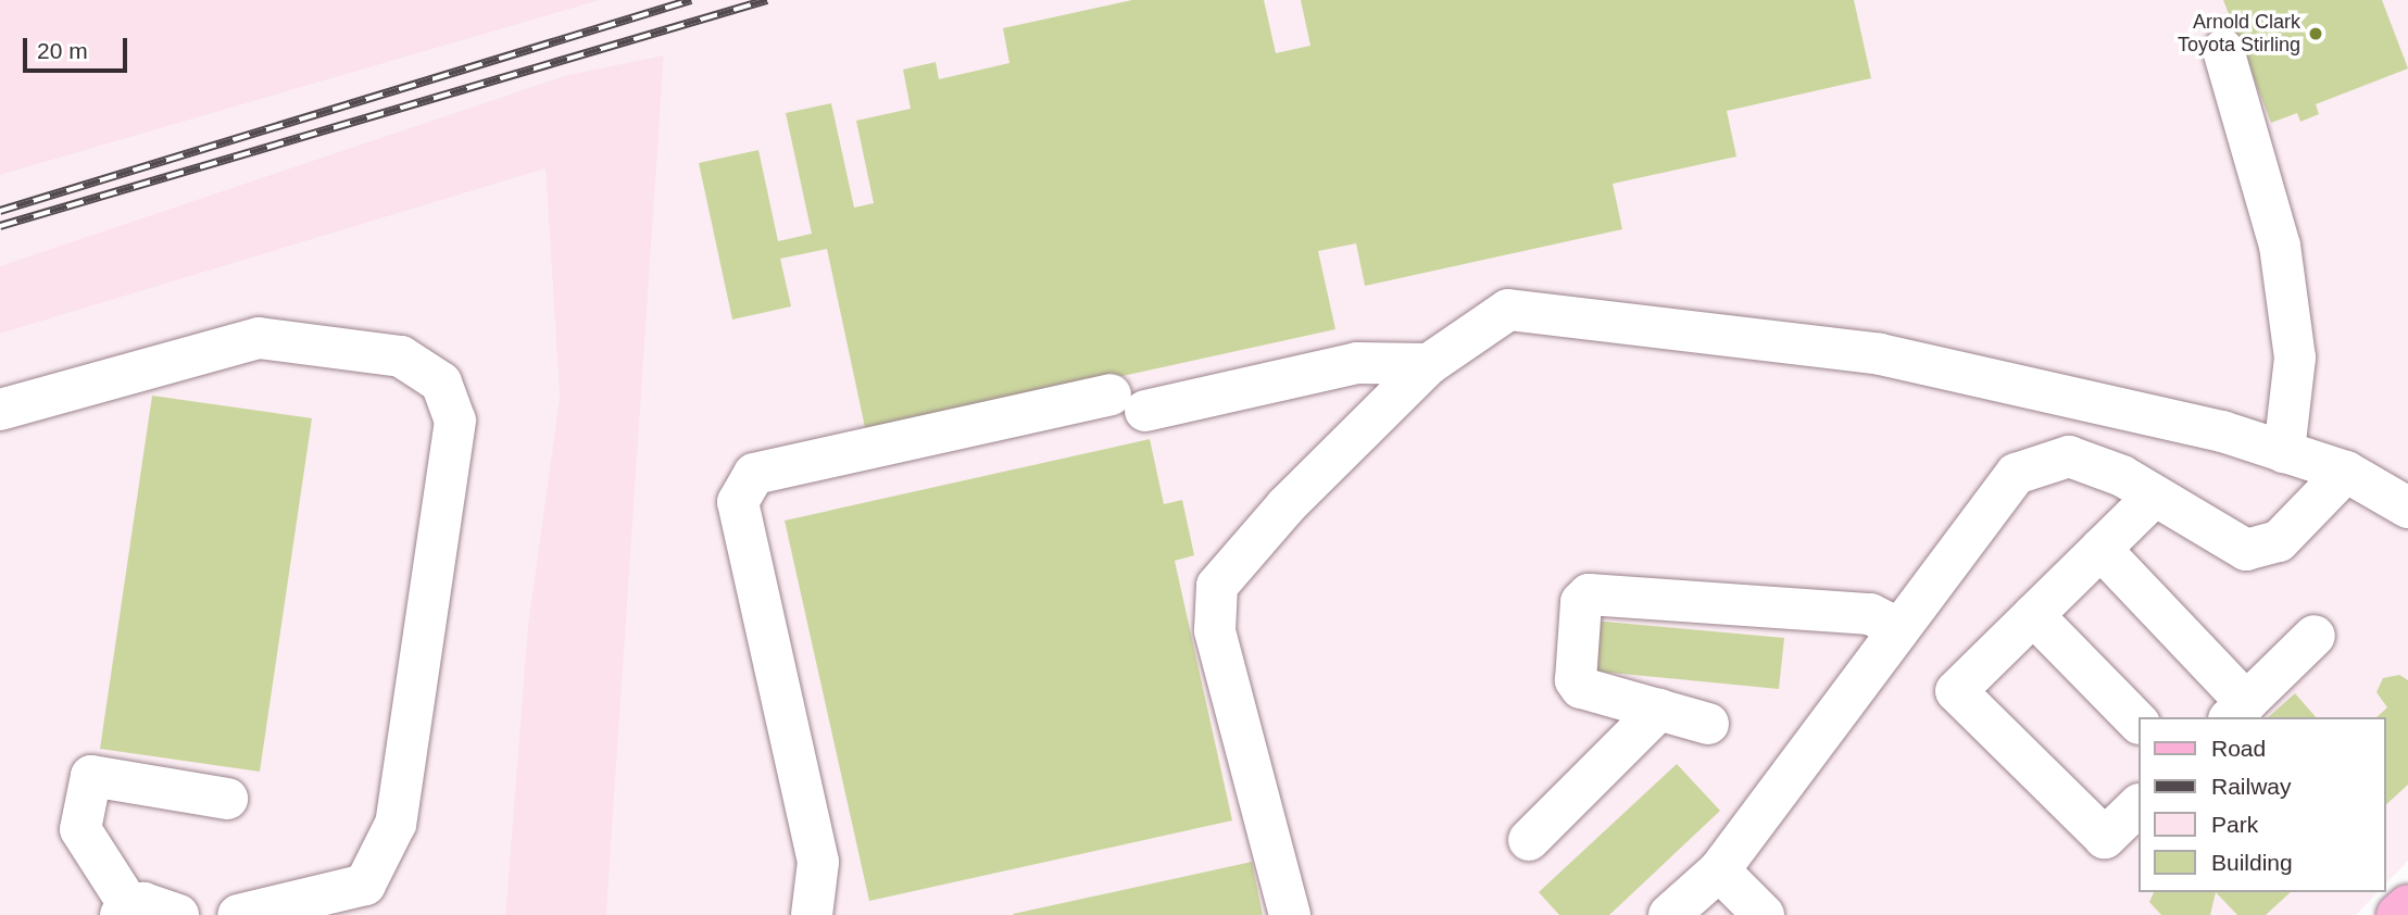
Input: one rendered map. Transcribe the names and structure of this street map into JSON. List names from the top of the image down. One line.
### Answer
{"places":["Arnold Clark Toyota Stirling"],"legend":["Road","Railway","Park","Building"],"scale_bar":"20 m"}
